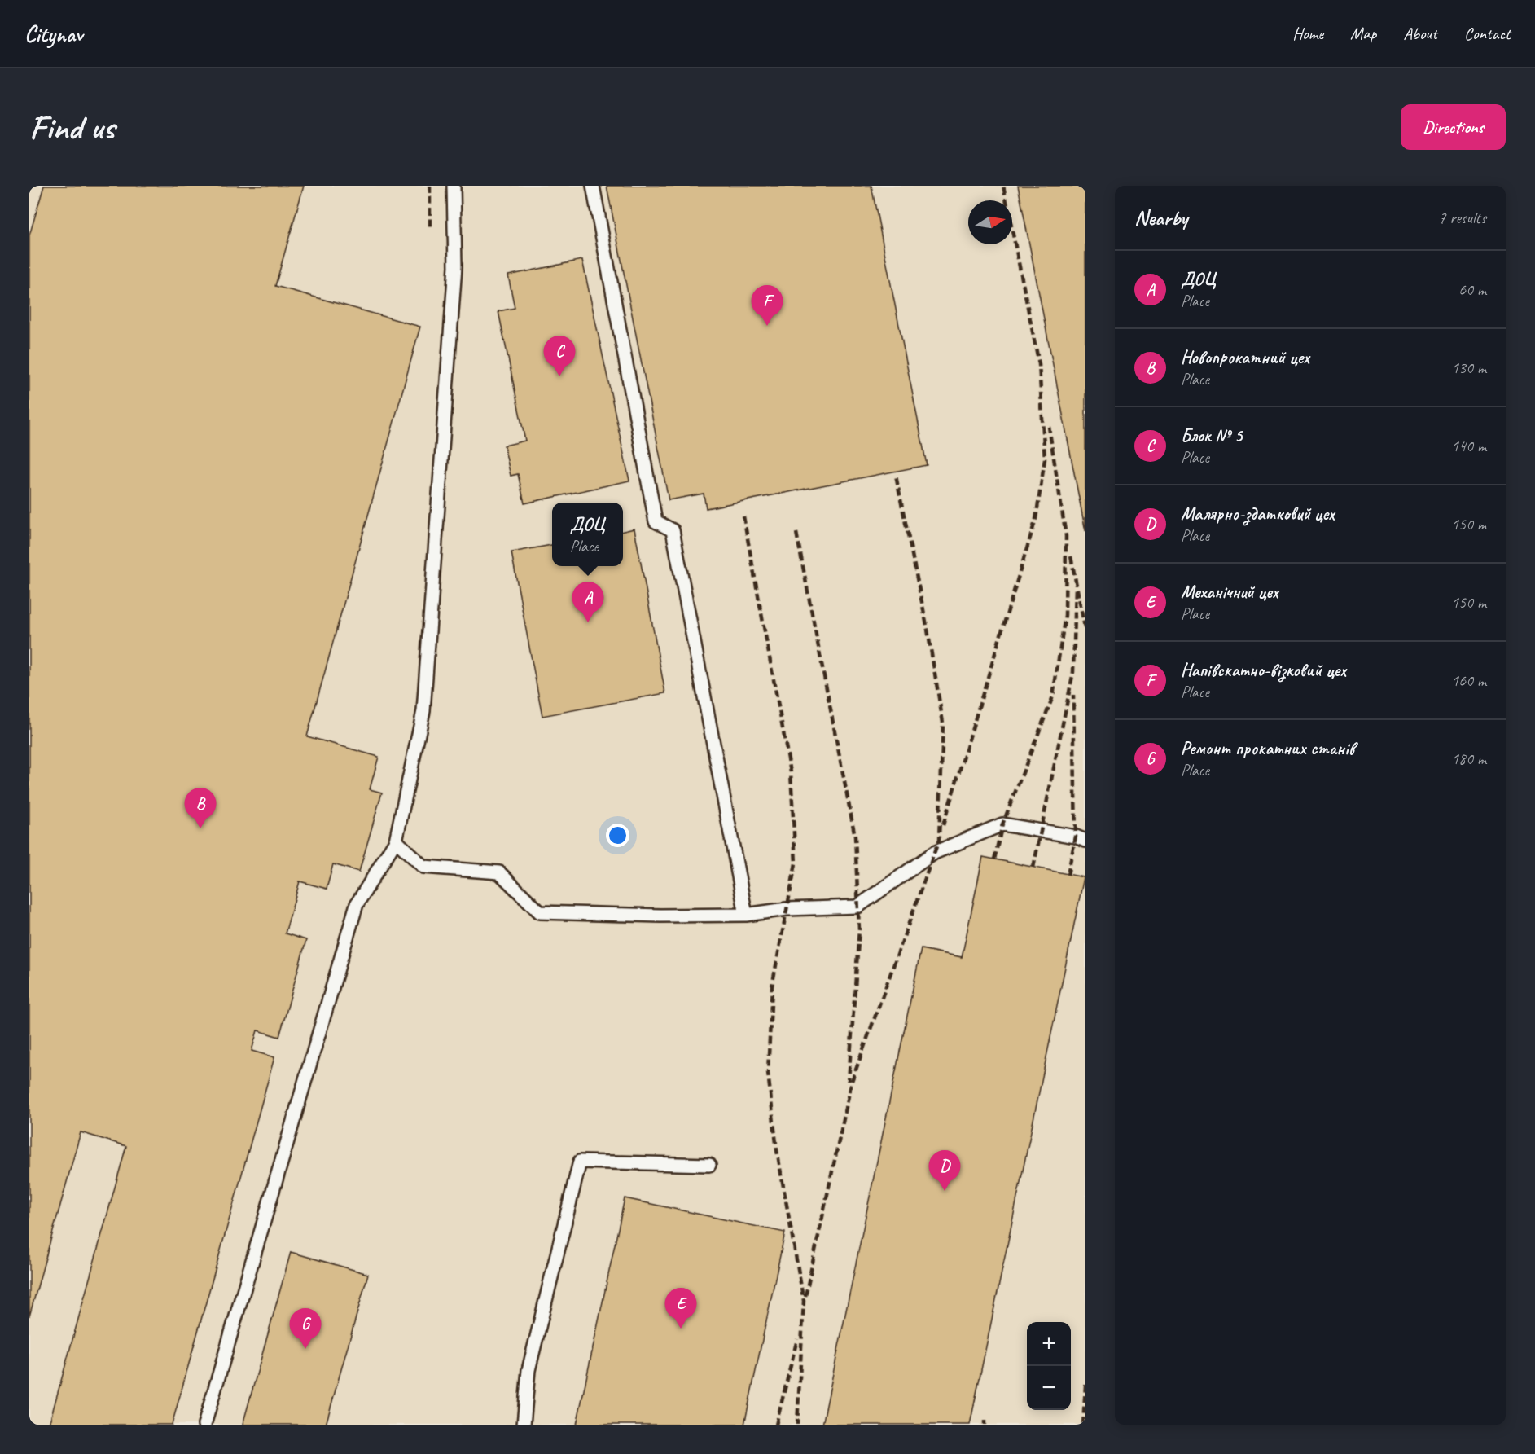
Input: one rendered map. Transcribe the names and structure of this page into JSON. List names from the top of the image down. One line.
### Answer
{"north":"right","page":{"header":"Citynav","nav":["Home","Map","About","Contact"],"buttons":"Directions","title":"Find us","heading":["Nearby","7 results"],"list":[{"mark":"A","name":"ДОЦ","note":"Place","value":"60 m"},{"mark":"B","name":"Новопрокатний цех","note":"Place","value":"130 m"},{"mark":"C","name":"Блок № 5","note":"Place","value":"140 m"},{"mark":"D","name":"Малярно-здатковий цех","note":"Place","value":"150 m"},{"mark":"E","name":"Механічний цех","note":"Place","value":"150 m"},{"mark":"F","name":"Напівскатно-візковий цех","note":"Place","value":"160 m"},{"mark":"G","name":"Ремонт прокатних станів","note":"Place","value":"180 m"}],"pins":["F","C","A","B","D","E","G"],"popup":["ДОЦ","Place"],"map_buttons":["+","−"]}}
